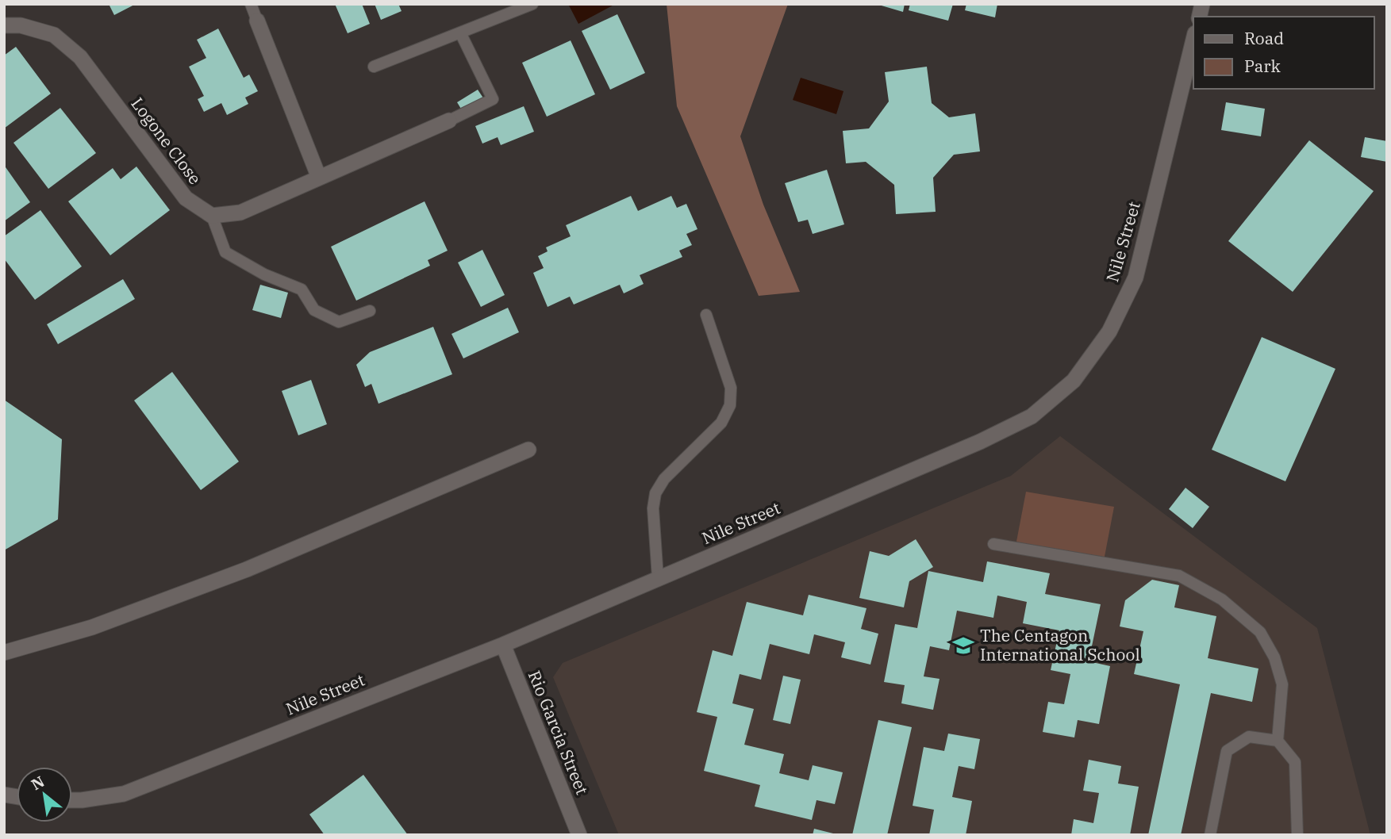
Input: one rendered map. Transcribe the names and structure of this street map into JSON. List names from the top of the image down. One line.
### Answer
{"streets":{"street":["Logone Close","Nile Street","Rio Garcia Street"]},"crossings":[["Nile Street","Rio Garcia Street"]],"places":{"school or university":["The Centagon International School"]},"legend":["Road","Park"],"north":"top left"}
